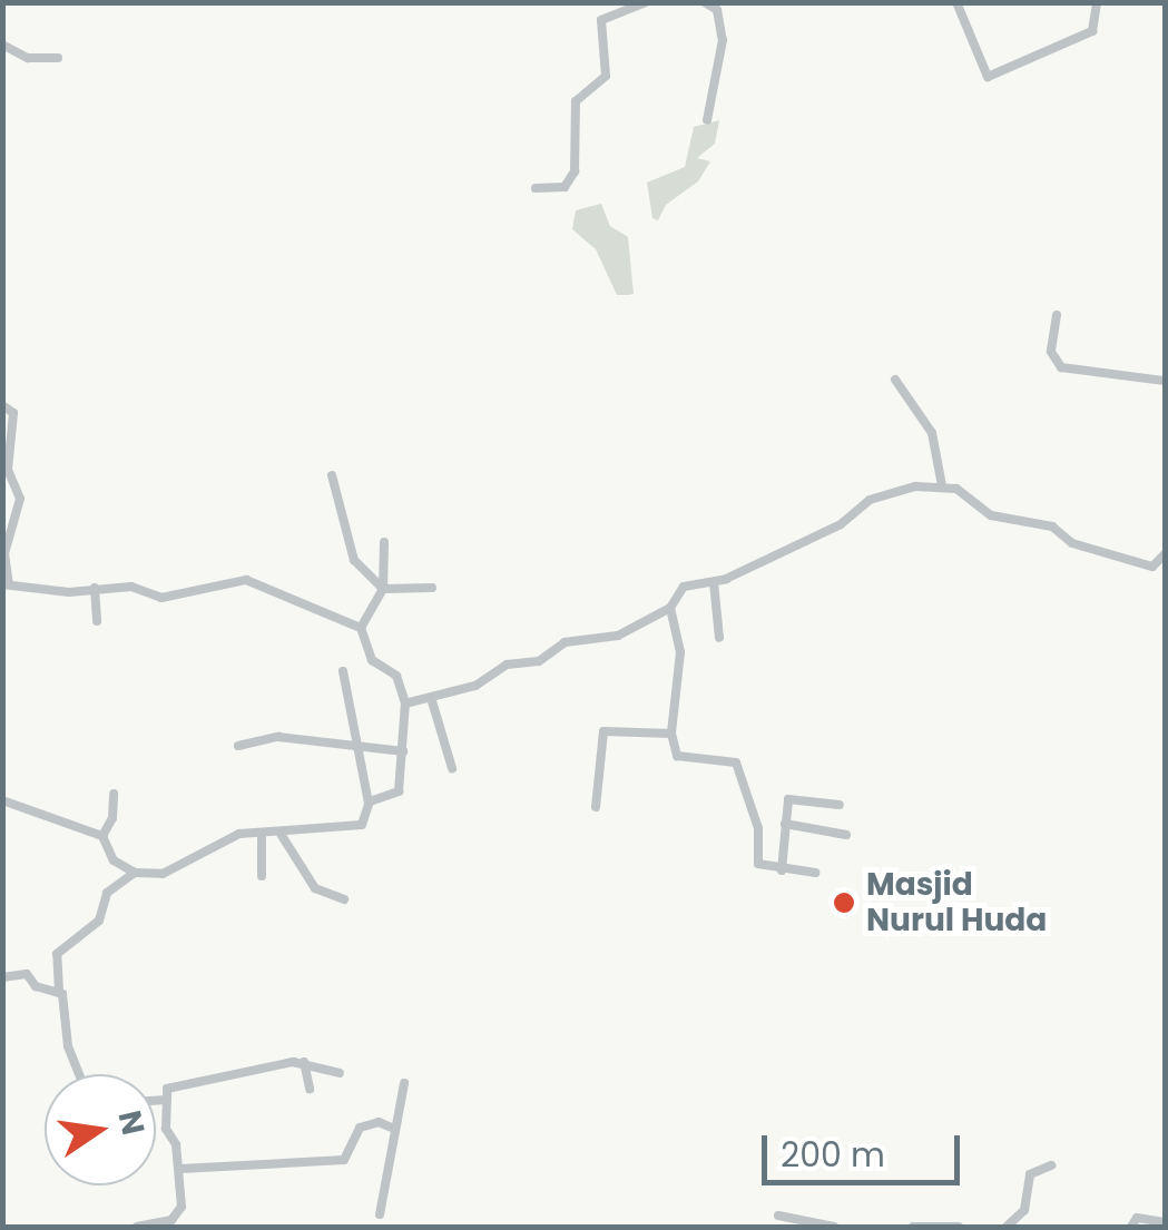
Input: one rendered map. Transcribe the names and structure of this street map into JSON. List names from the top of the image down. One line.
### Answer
{"places":["Masjid Nurul Huda"],"scale_bar":"200 m","north":"right"}
